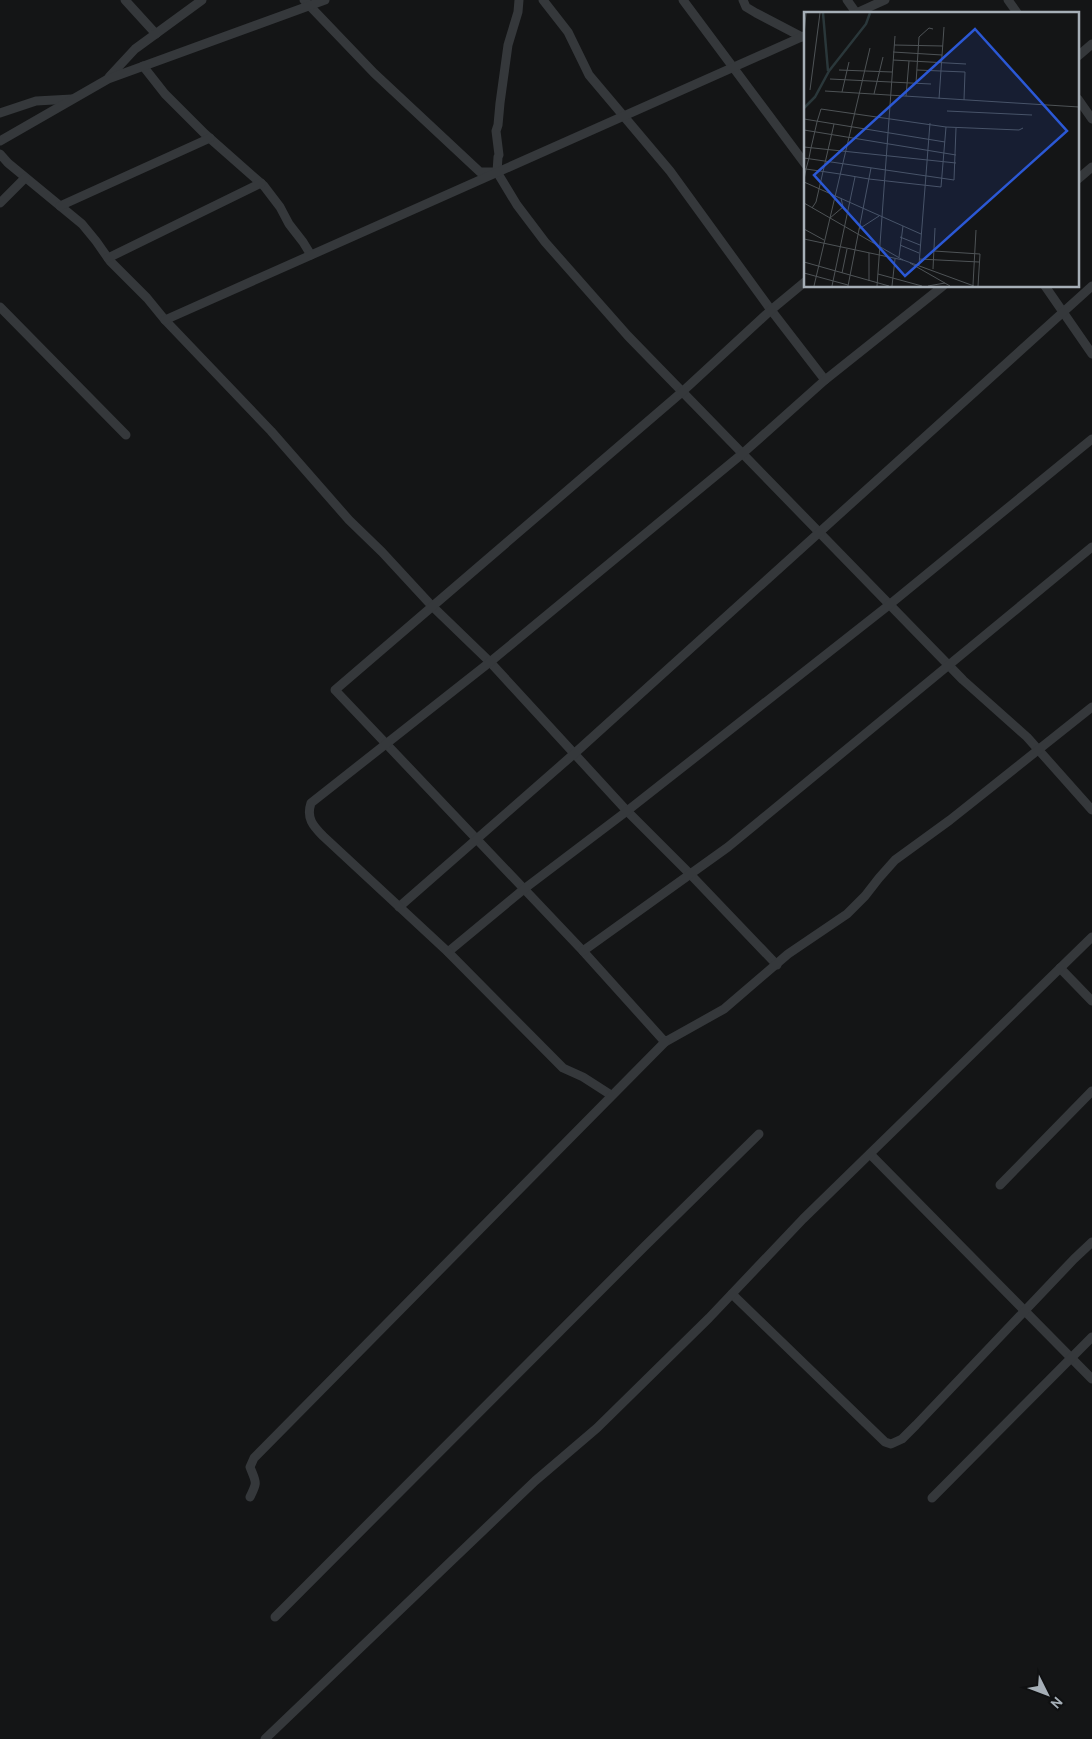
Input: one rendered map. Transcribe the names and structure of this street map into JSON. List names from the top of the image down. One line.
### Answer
{"north":"bottom right"}
